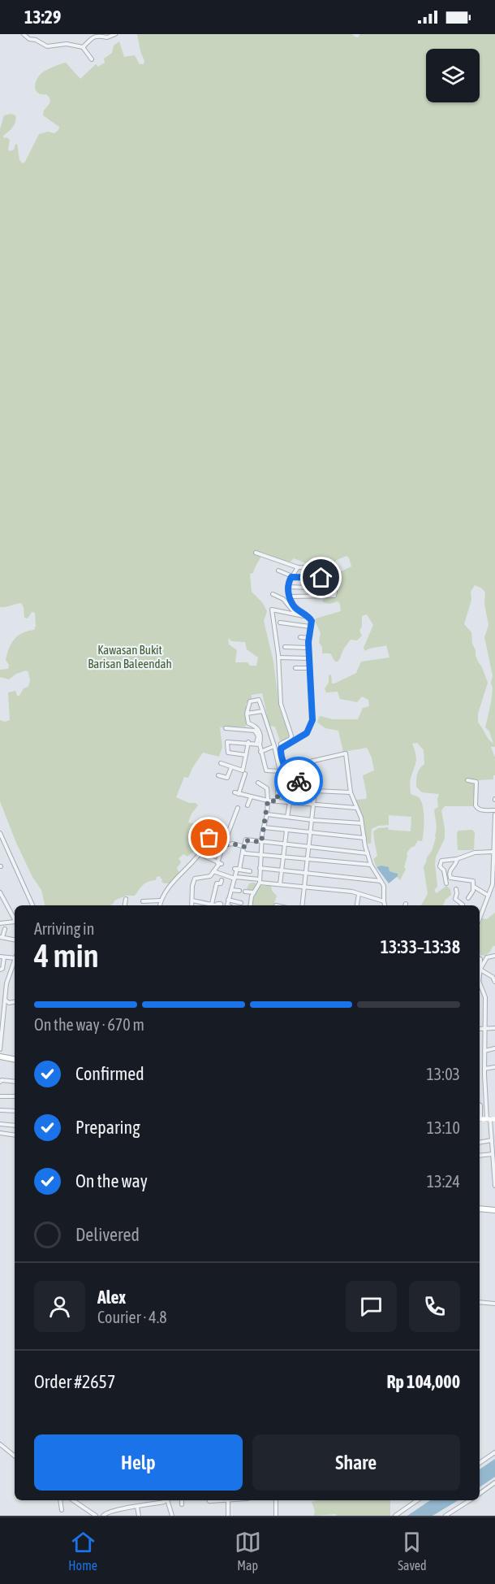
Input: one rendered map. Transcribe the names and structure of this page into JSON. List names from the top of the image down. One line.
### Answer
{"parks":["Kawasan Bukit Barisan Baleendah"],"page":{"status":"13:29","heading":["4 min","Arriving in","13:33–13:38"],"panel":["Alex","Courier · 4.8","Order #2657","Rp 104,000"],"bar":"On the way · 670 m","list":[["Confirmed","13:03"],["Preparing","13:10"],["On the way","13:24"],"Delivered"],"buttons":["Help","Share"],"tabs":["Home","Map","Saved"]}}
